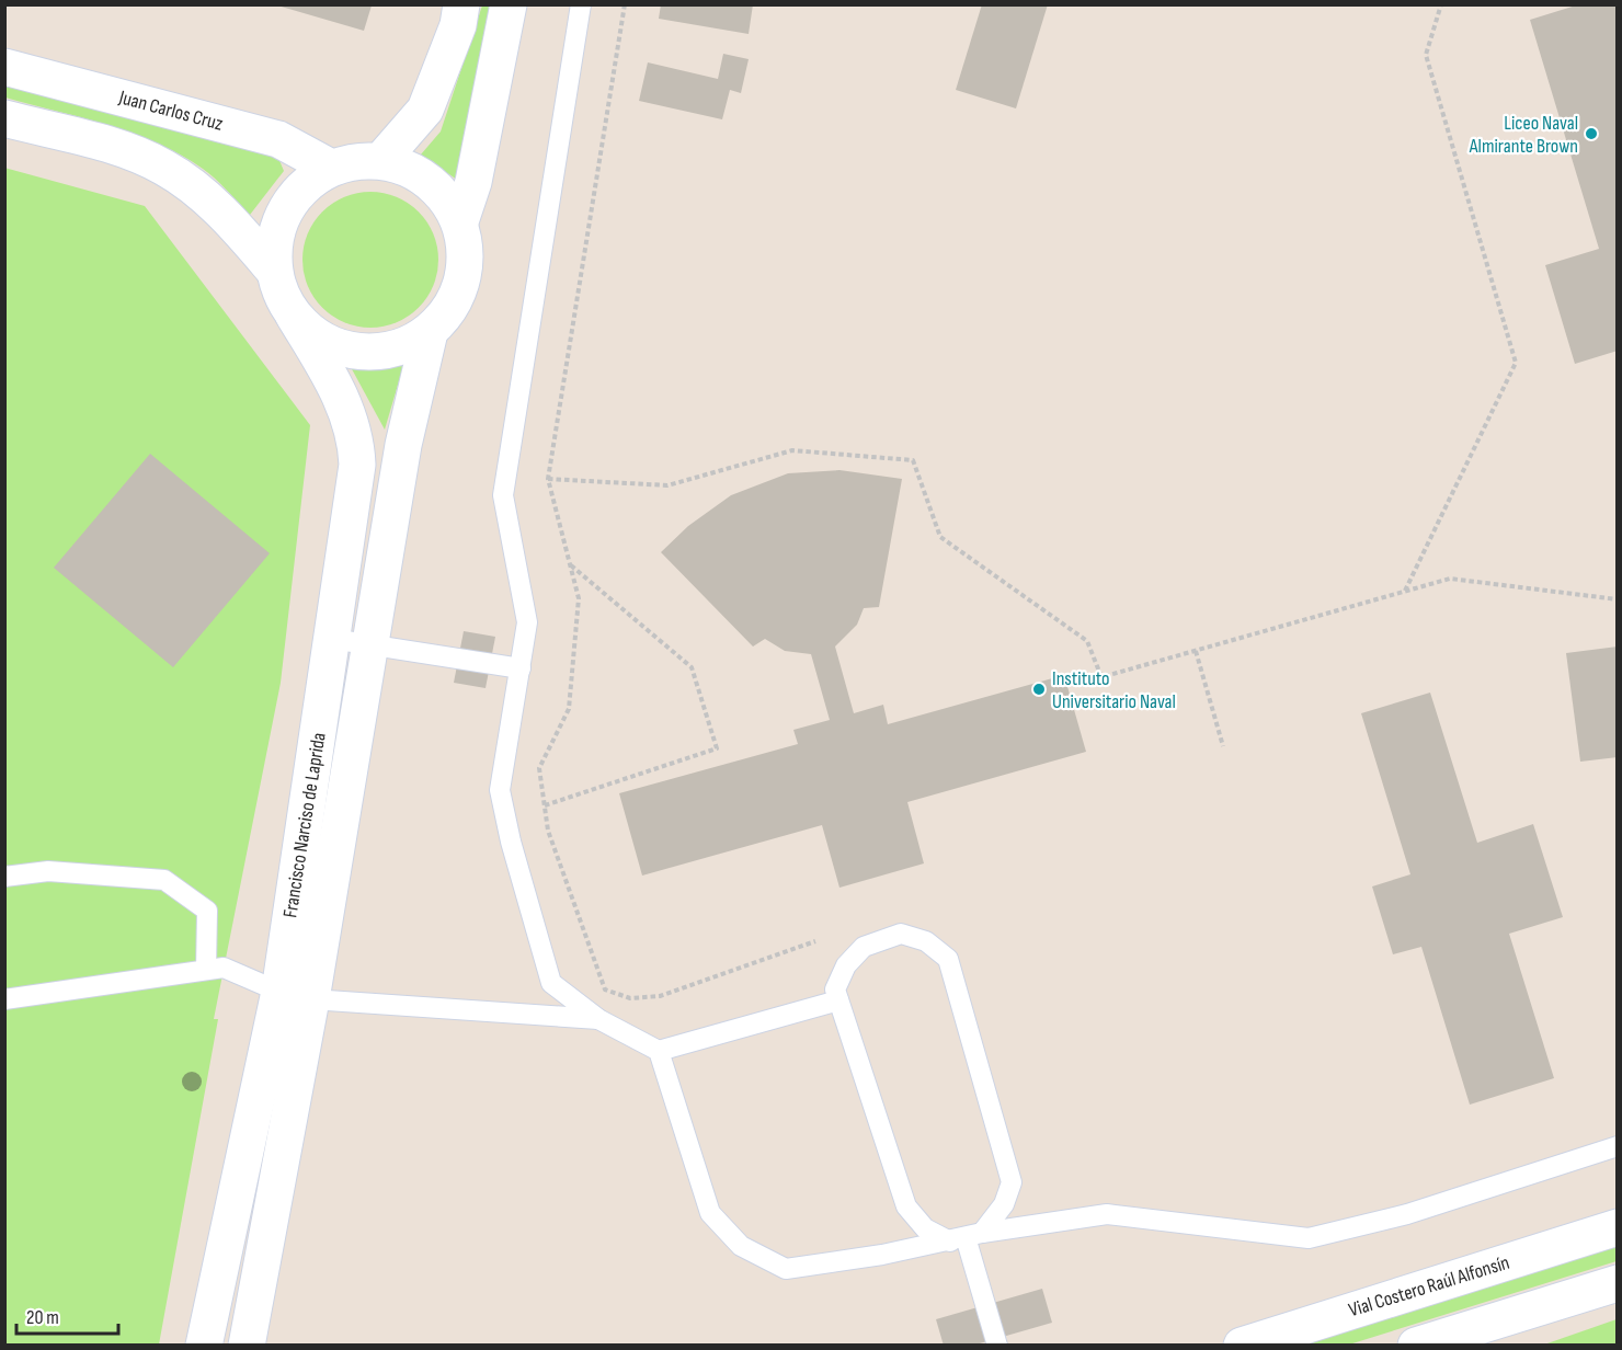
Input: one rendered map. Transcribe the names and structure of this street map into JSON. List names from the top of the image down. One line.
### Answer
{"streets":{"street":["Juan Carlos Cruz","Francisco Narciso de Laprida","Vial Costero Raúl Alfonsín"]},"crossings":[["Juan Carlos Cruz","Francisco Narciso de Laprida"]],"places":["Liceo Naval Almirante Brown","Instituto Universitario Naval"],"scale_bar":"20 m"}
